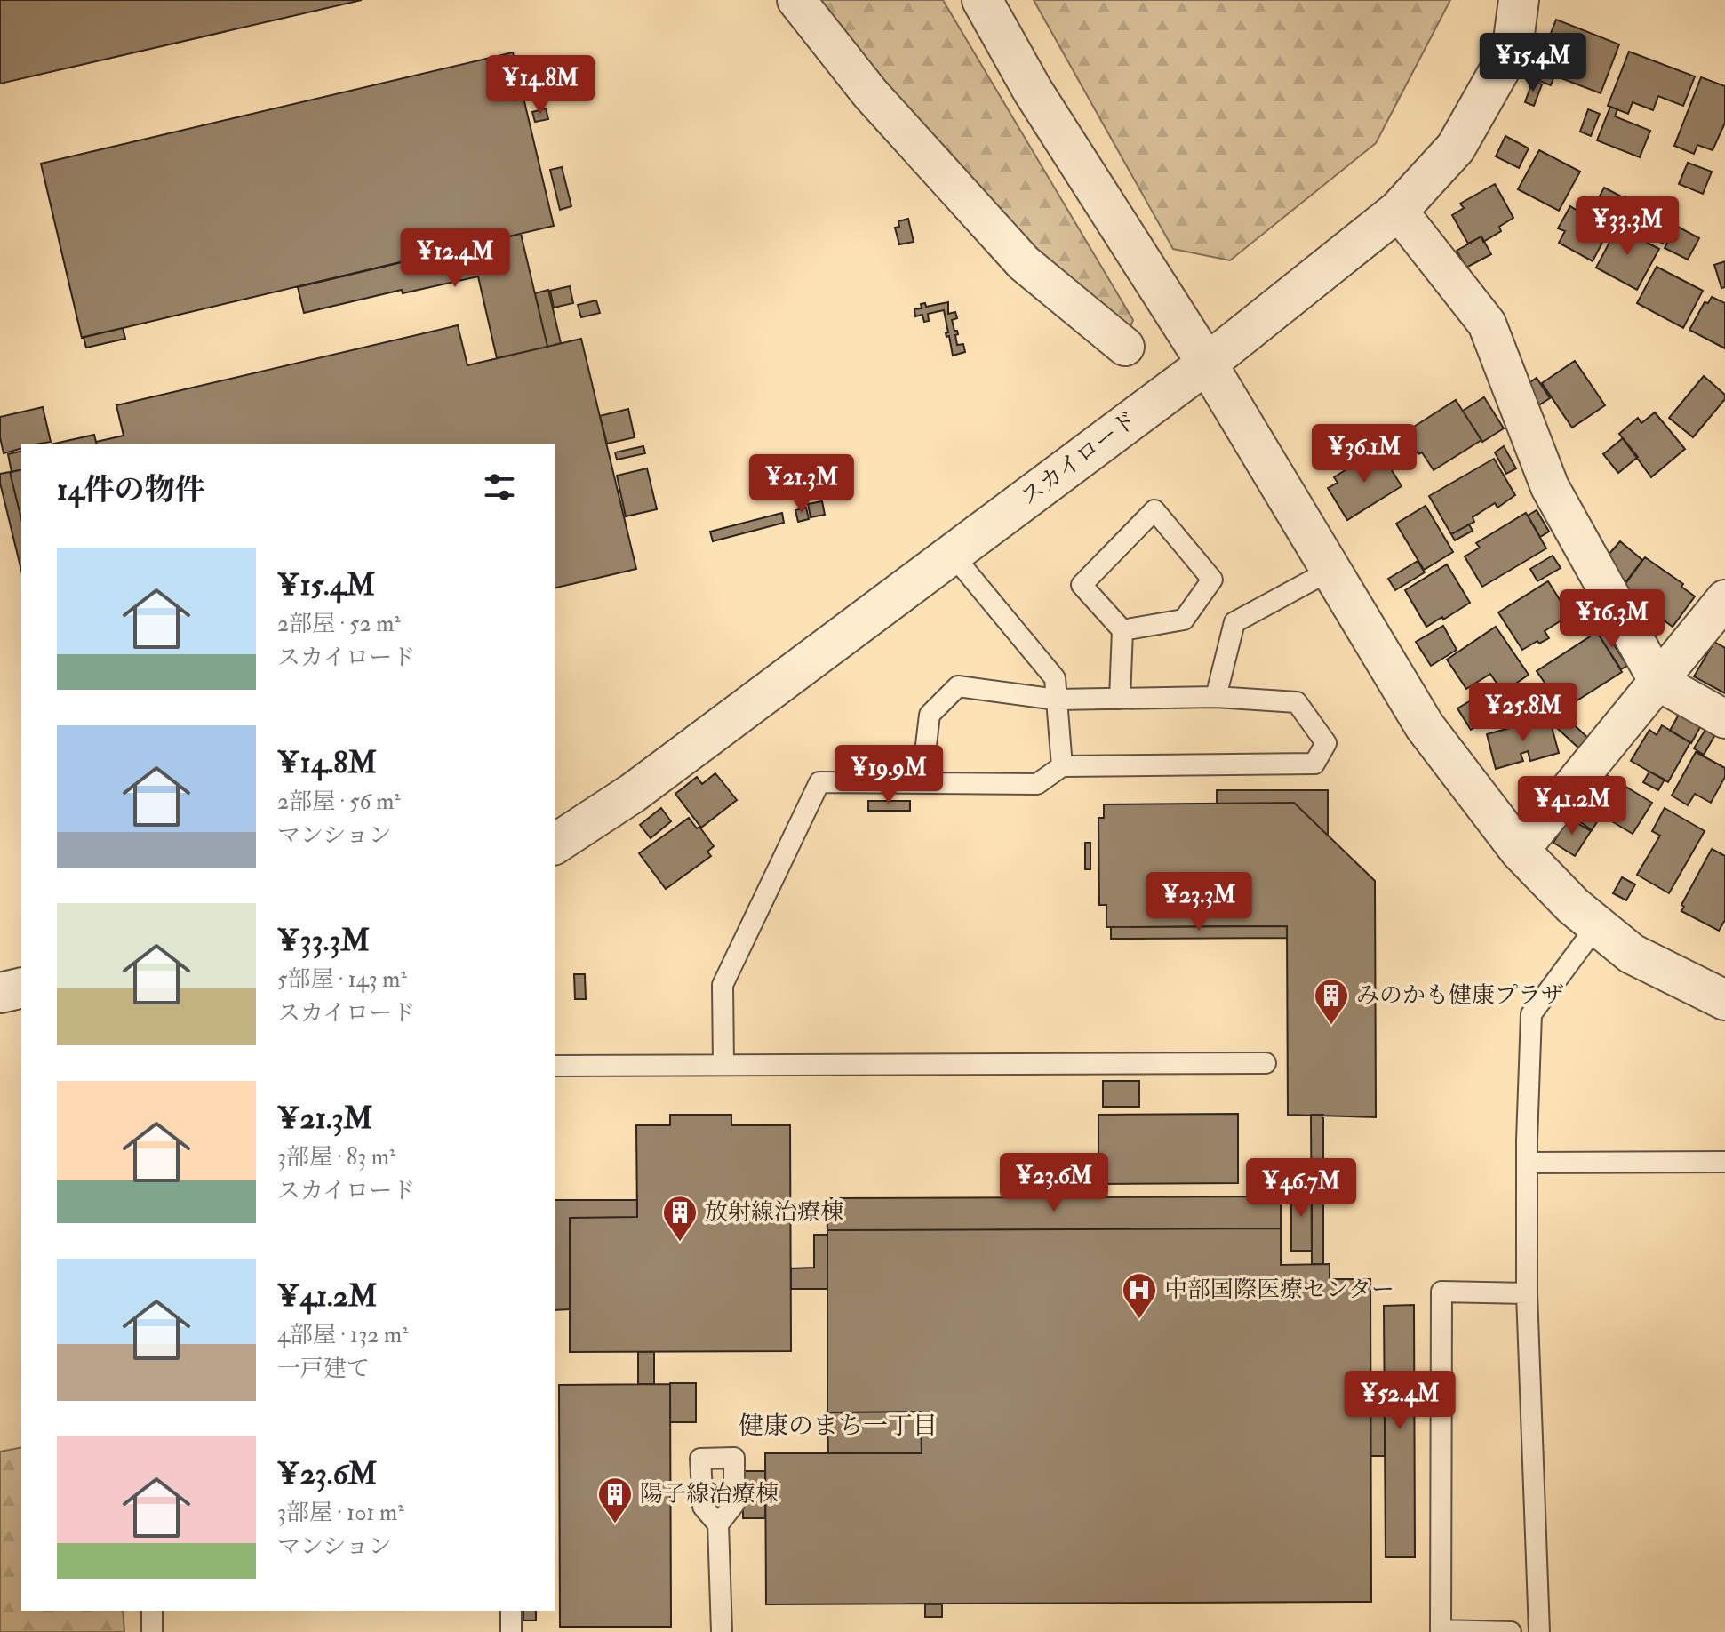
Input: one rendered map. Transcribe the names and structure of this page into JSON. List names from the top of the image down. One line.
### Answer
{"streets":{"street":["スカイロード"]},"districts":["健康のまち一丁目"],"places":{"building":["みのかも健康プラザ","放射線治療棟","陽子線治療棟"],"hospital":["中部国際医療センター"]},"page":{"price":["¥15.4M","¥14.8M","¥33.3M","¥12.4M","¥36.1M","¥21.3M","¥16.3M","¥25.8M","¥19.9M","¥41.2M","¥23.3M","¥23.6M","¥46.7M","¥52.4M"],"heading":"14件の物件","list":[{"name":"¥15.4M","note":"2部屋 · 52 m² · スカイロード"},{"name":"¥14.8M","note":"2部屋 · 56 m² · マンション"},{"name":"¥33.3M","note":"5部屋 · 143 m² · スカイロード"},{"name":"¥21.3M","note":"3部屋 · 83 m² · スカイロード"},{"name":"¥41.2M","note":"4部屋 · 132 m² · 一戸建て"},{"name":"¥23.6M","note":"3部屋 · 101 m² · マンション"}]}}
